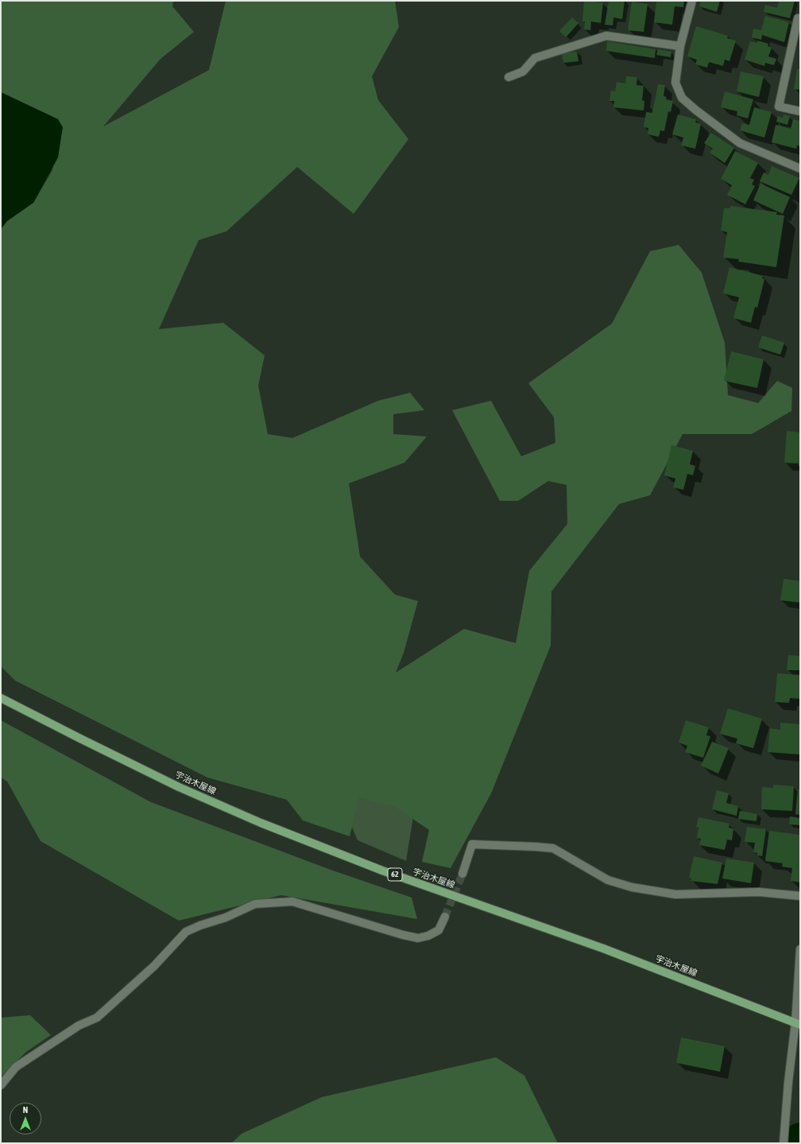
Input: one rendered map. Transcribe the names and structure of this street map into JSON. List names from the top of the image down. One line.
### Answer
{"streets":{"main road":["宇治木屋線","62"]},"north":"top"}
